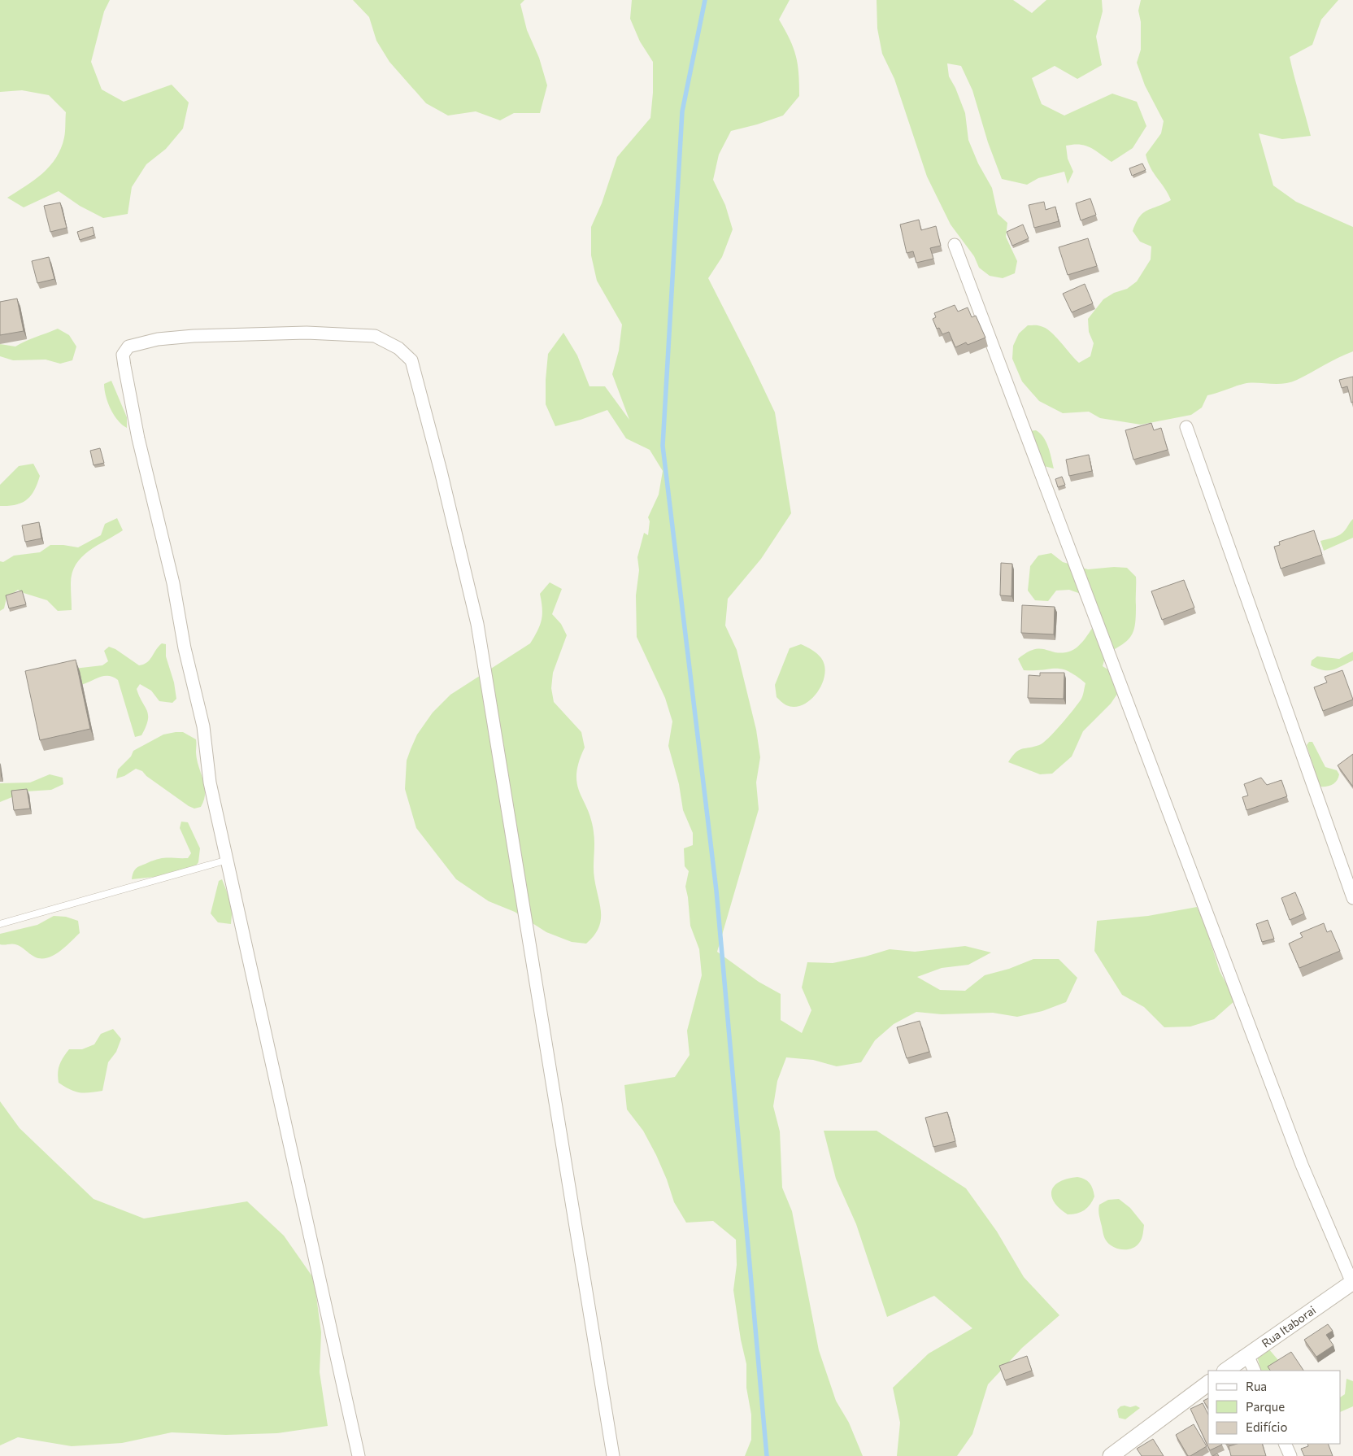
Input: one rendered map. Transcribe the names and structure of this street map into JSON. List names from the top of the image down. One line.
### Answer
{"streets":{"street":["Rua Itaborai"]},"legend":["Rua","Parque","Edifício"]}
